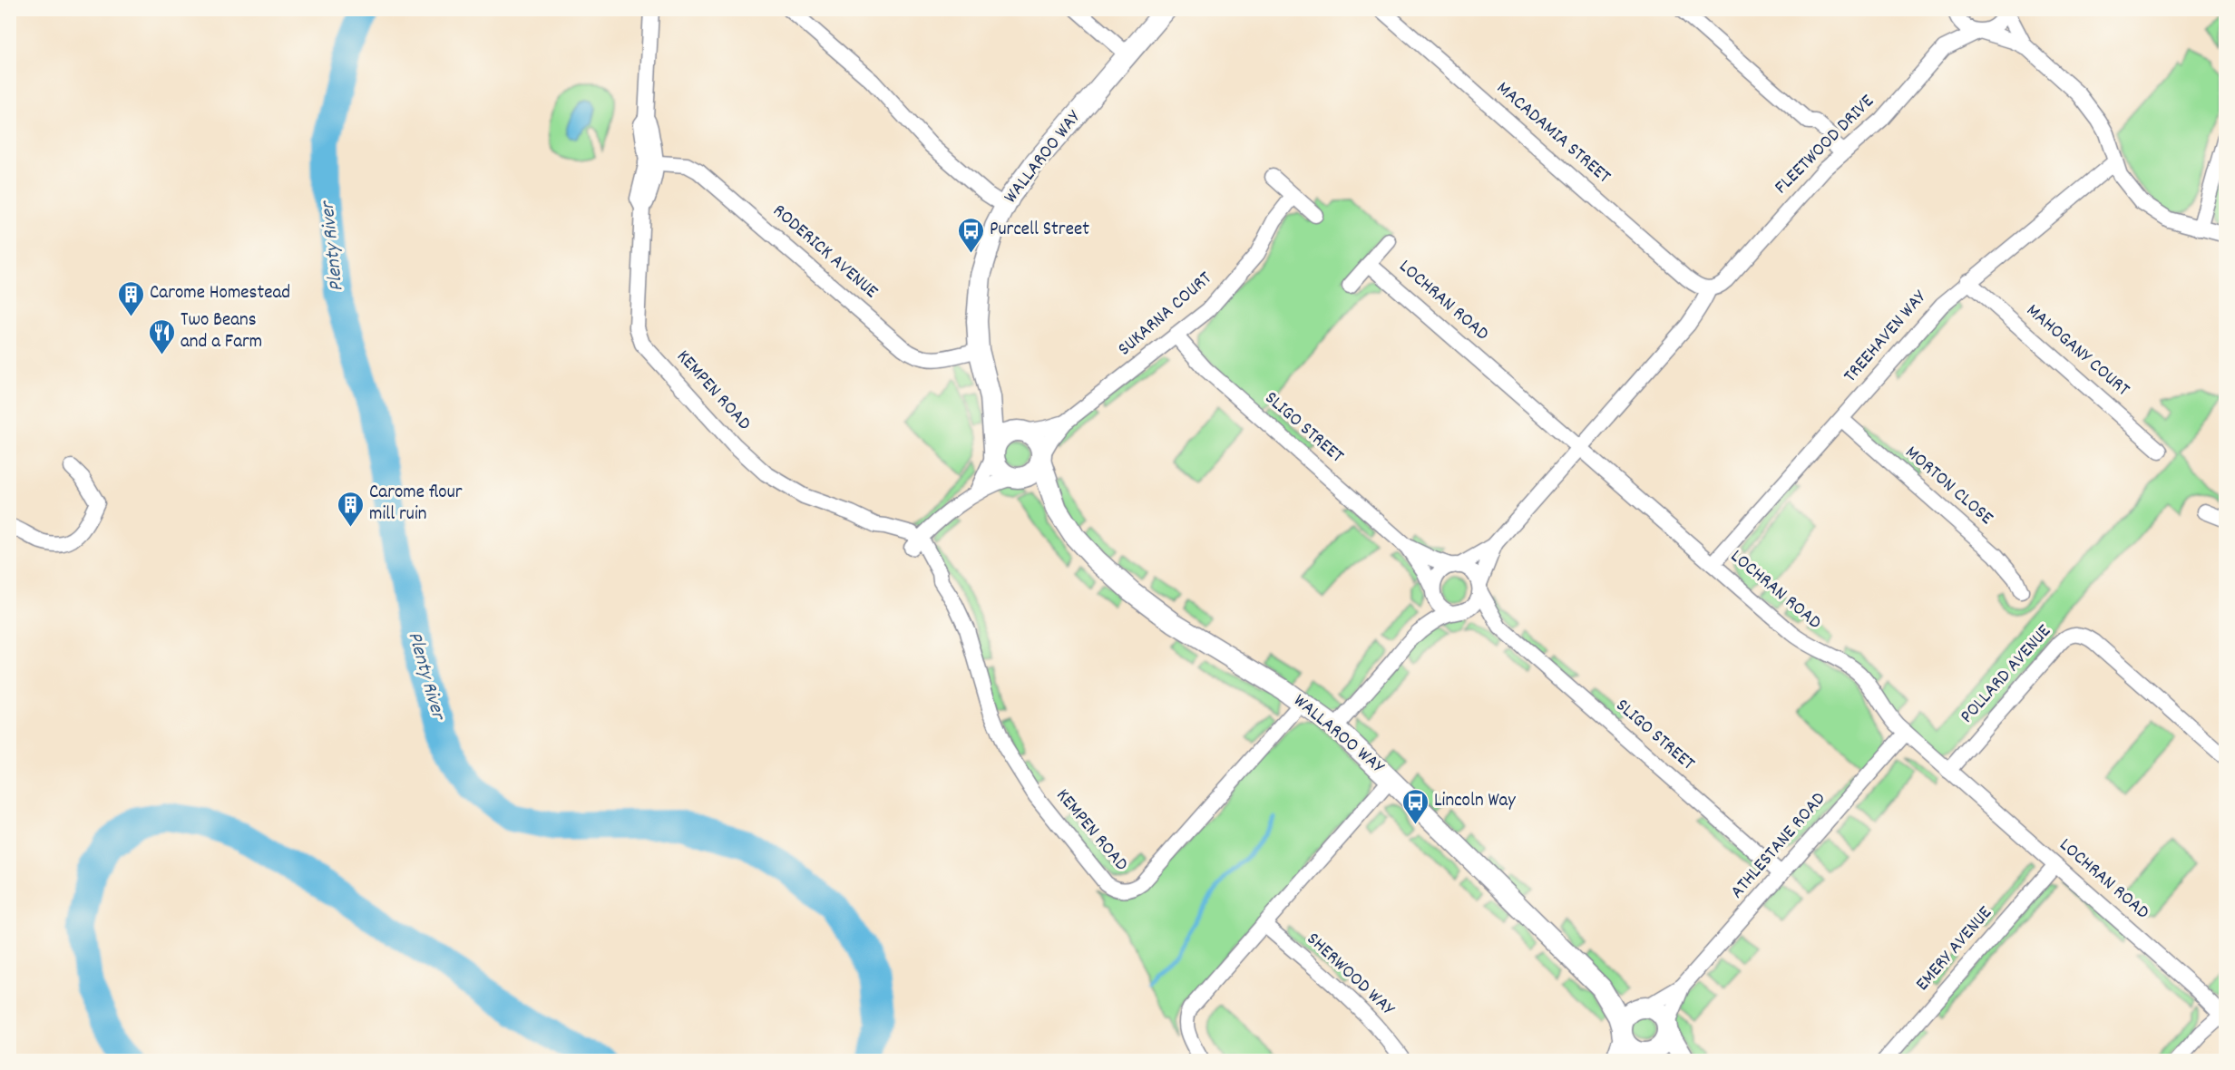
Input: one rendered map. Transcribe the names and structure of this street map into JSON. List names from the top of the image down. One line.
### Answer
{"streets":{"street":["MACADAMIA STREET","FLEETWOOD DRIVE","WALLAROO WAY","RODERICK AVENUE","LOCHRAN ROAD","SUKARNA COURT","TREEHAVEN WAY","MAHOGANY COURT","KEMPEN ROAD","SLIGO STREET","MORTON CLOSE","POLLARD AVENUE","ATHLESTANE ROAD","EMERY AVENUE","SHERWOOD WAY"]},"crossings":[["MACADAMIA STREET","FLEETWOOD DRIVE"],["FLEETWOOD DRIVE","LOCHRAN ROAD"],["FLEETWOOD DRIVE","SLIGO STREET"],["WALLAROO WAY","RODERICK AVENUE"],["WALLAROO WAY","SUKARNA COURT"],["WALLAROO WAY","KEMPEN ROAD"],["WALLAROO WAY","ATHLESTANE ROAD"],["RODERICK AVENUE","KEMPEN ROAD"],["LOCHRAN ROAD","TREEHAVEN WAY"],["LOCHRAN ROAD","POLLARD AVENUE"],["LOCHRAN ROAD","ATHLESTANE ROAD"],["LOCHRAN ROAD","EMERY AVENUE"],["SUKARNA COURT","SLIGO STREET"],["TREEHAVEN WAY","MAHOGANY COURT"],["TREEHAVEN WAY","MORTON CLOSE"],["SLIGO STREET","ATHLESTANE ROAD"]],"water":["Plenty River"],"places":{"bus stop":["Purcell Street","Lincoln Way"],"building":["Carome Homestead","Carome flour mill ruin"],"restaurant":["Two Beans and a Farm"]}}
